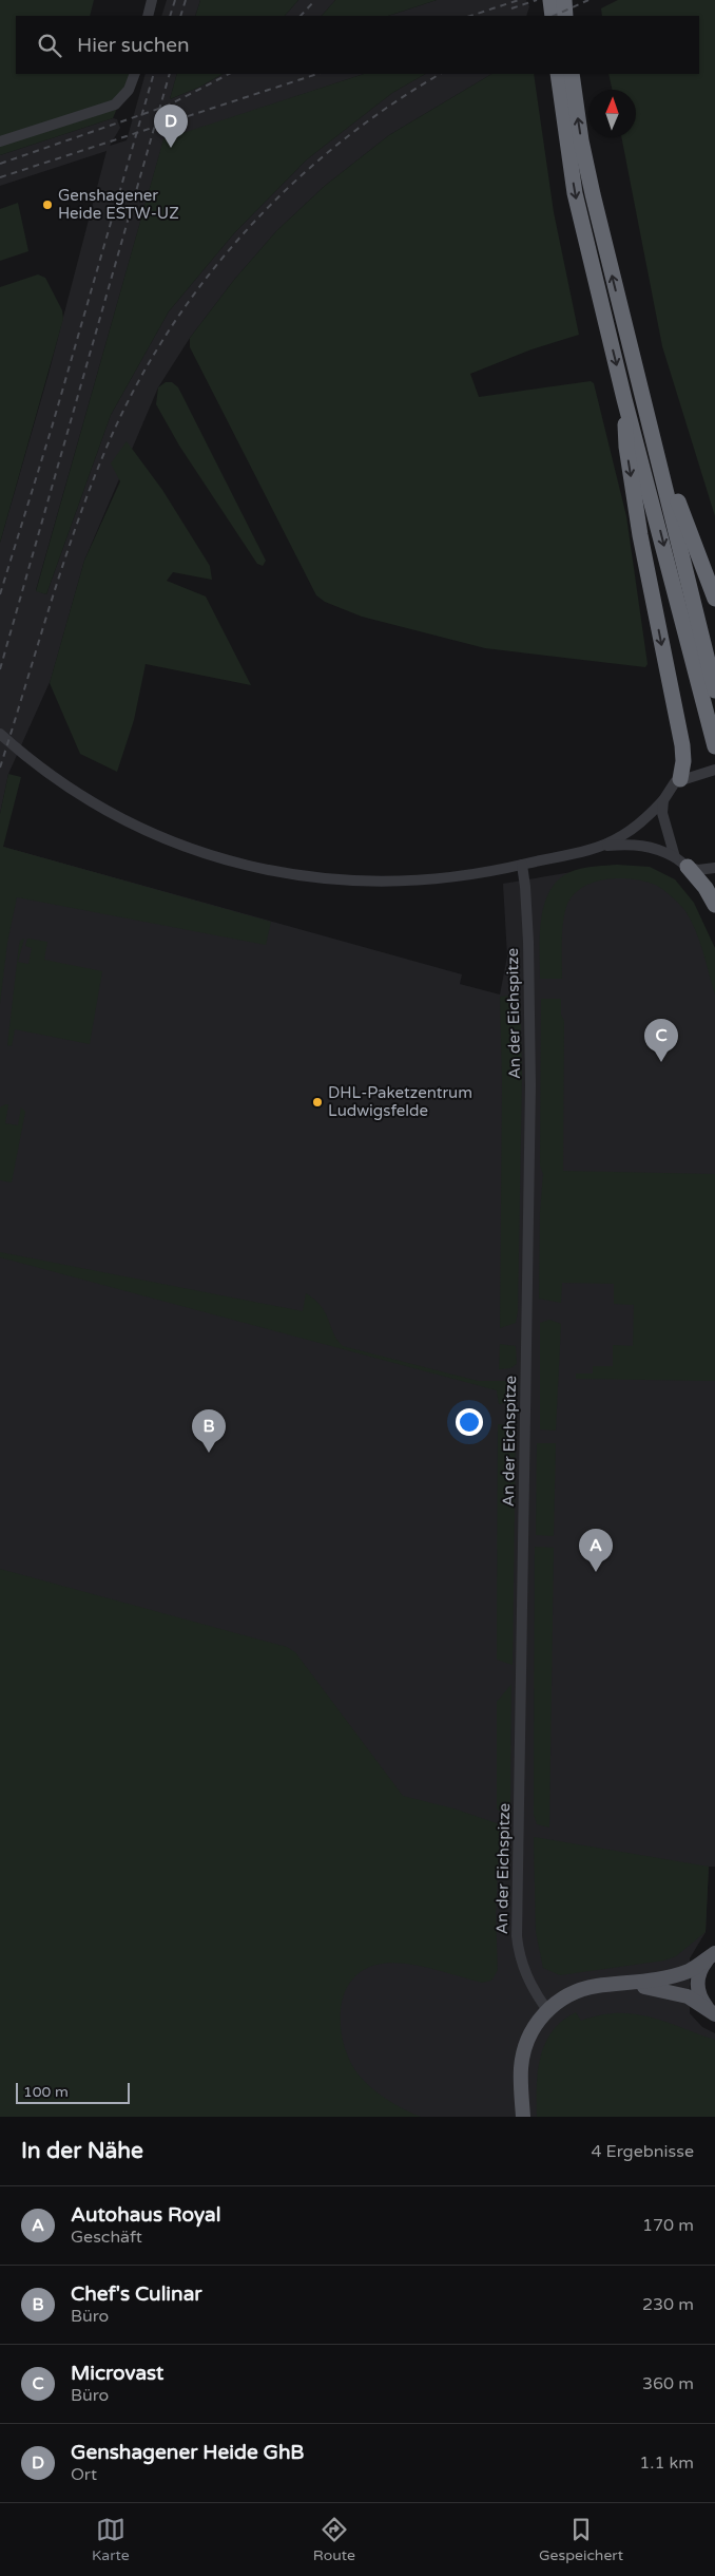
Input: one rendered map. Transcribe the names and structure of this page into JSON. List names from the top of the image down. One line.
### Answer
{"streets":{"street":["An der Eichspitze"]},"places":["Genshagener Heide ESTW-UZ","DHL-Paketzentrum Ludwigsfelde"],"scale_bar":"100 m","north":"top","page":{"search":"Hier suchen","pins":["D","C","B","A"],"scale":"100 m","heading":["In der Nähe","4 Ergebnisse"],"list":[{"mark":"A","name":"Autohaus Royal","note":"Geschäft","value":"170 m"},{"mark":"B","name":"Chef's Culinar","note":"Büro","value":"230 m"},{"mark":"C","name":"Microvast","note":"Büro","value":"360 m"},{"mark":"D","name":"Genshagener Heide GhB","note":"Ort","value":"1.1 km"}],"nav":["Karte","Route","Gespeichert"]}}
